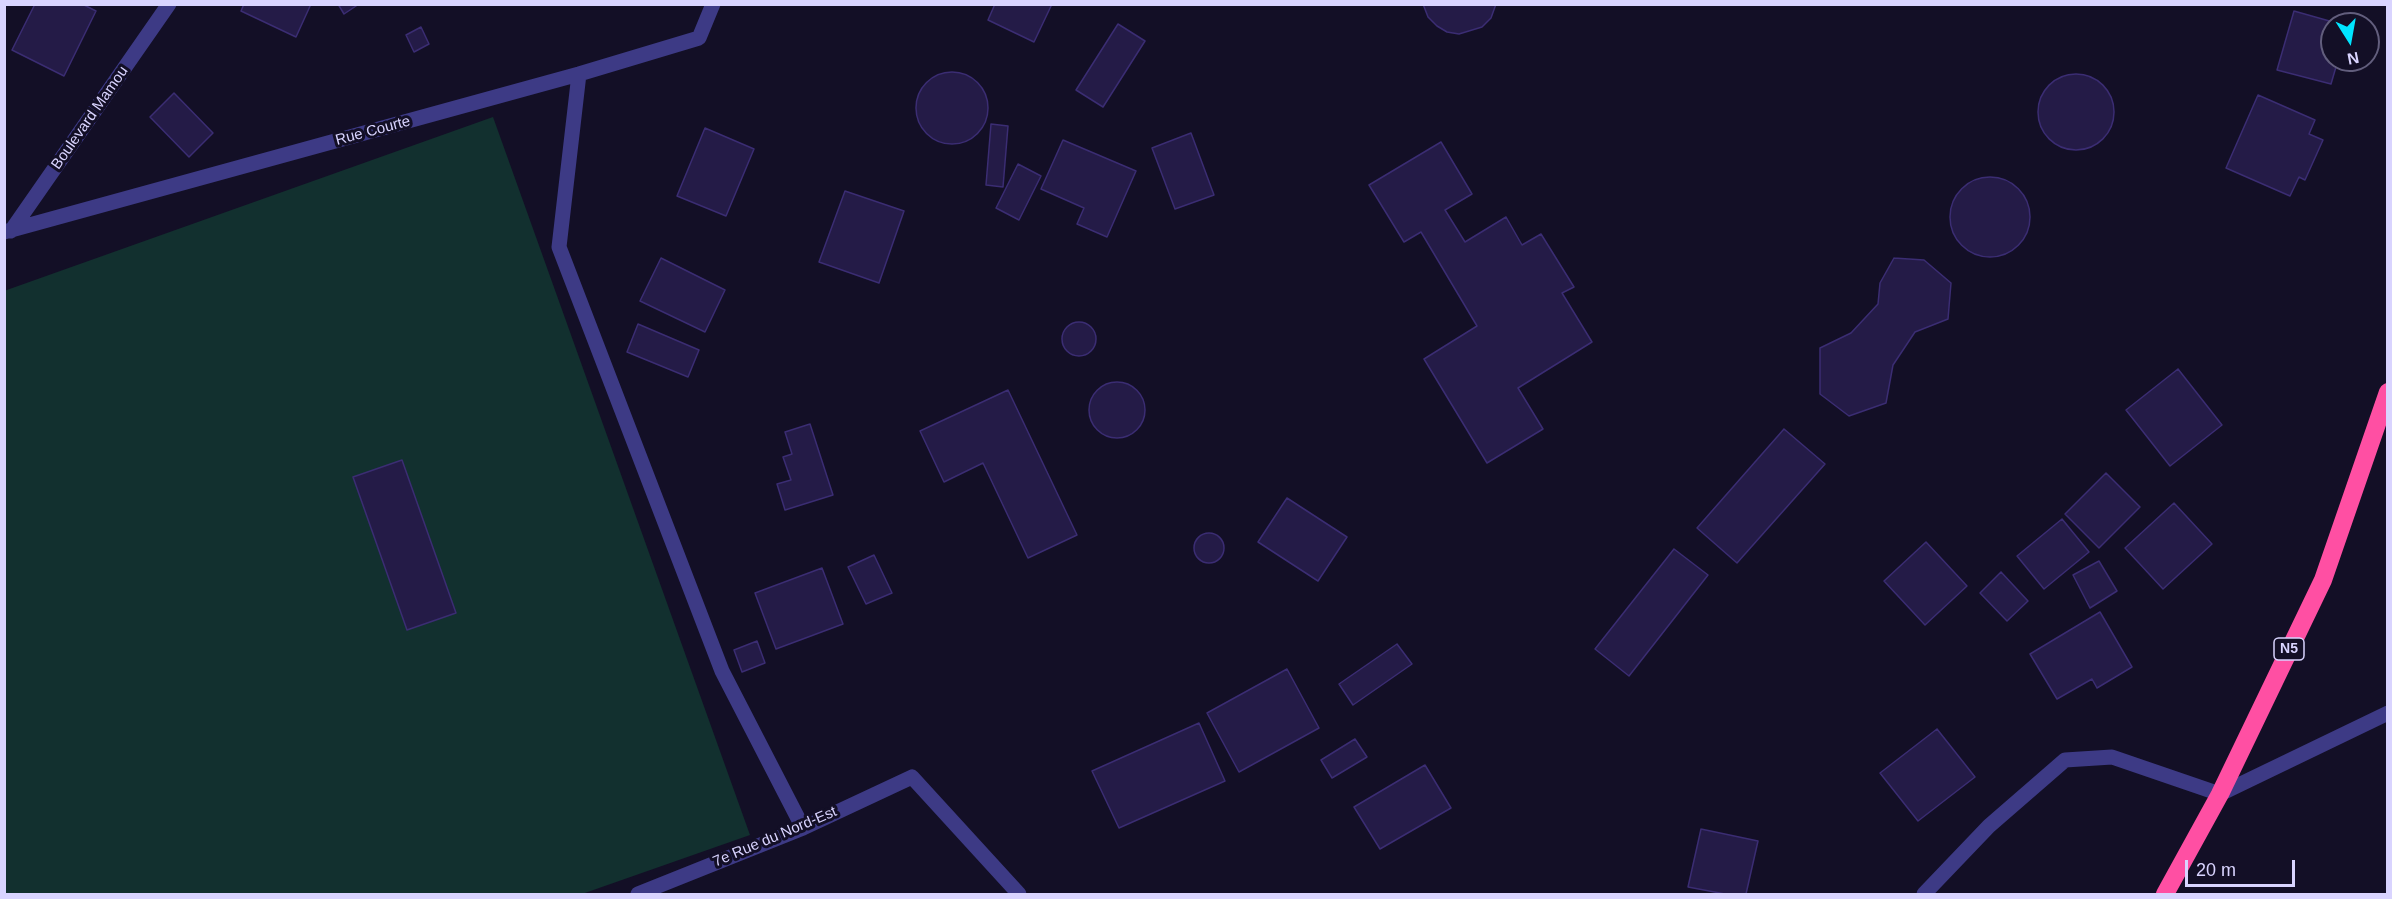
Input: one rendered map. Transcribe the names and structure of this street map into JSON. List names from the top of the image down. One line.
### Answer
{"streets":{"highway":["N5"],"street":["Boulevard Mamou","Rue Courte","7e Rue du Nord-Est"]},"crossings":[["Boulevard Mamou","Rue Courte"]],"scale_bar":"20 m","north":"bottom"}
